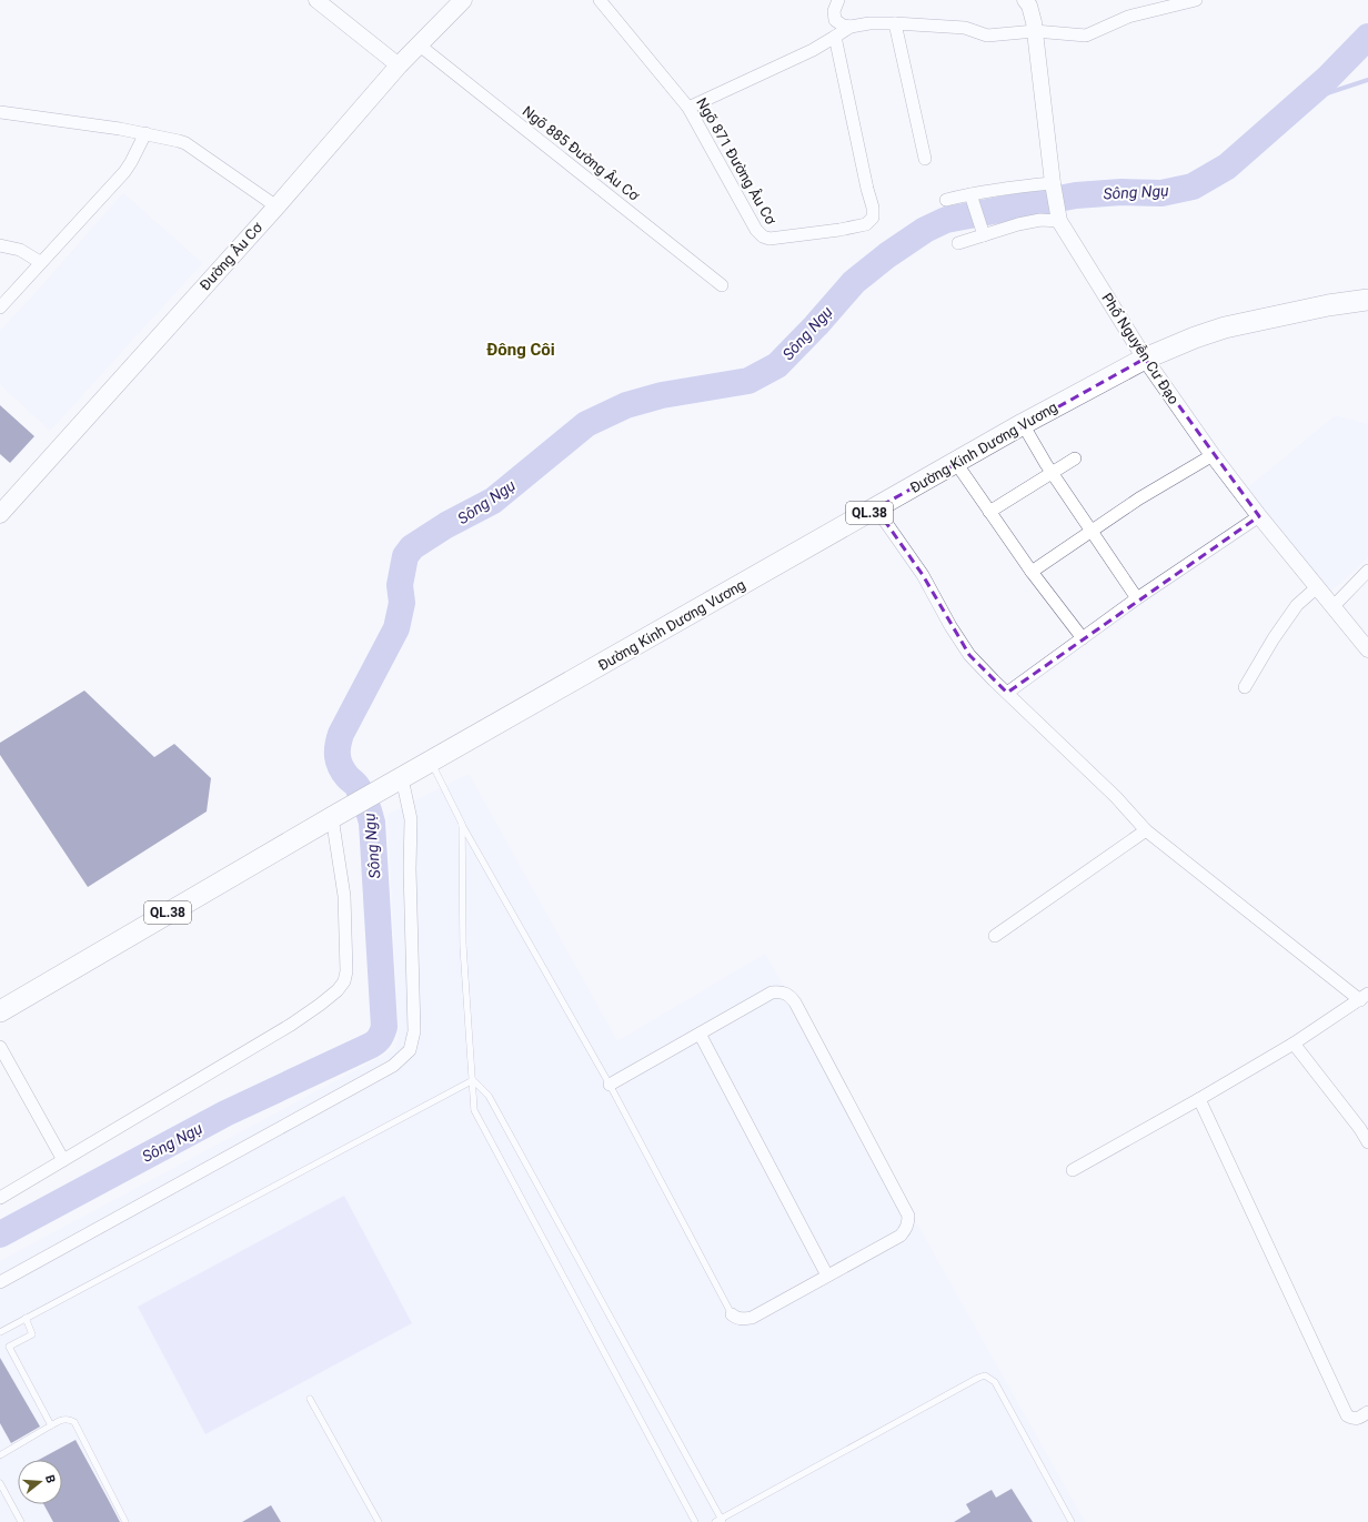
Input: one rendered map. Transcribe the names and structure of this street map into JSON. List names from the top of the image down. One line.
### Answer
{"streets":{"highway":["Đường Kinh Dương Vương","QL.38"],"main road":["Đường Âu Cơ"],"street":["Ngõ 885 Đường Âu Cơ","Ngõ 871 Đường Âu Cơ","Phố Nguyễn Cư Đạo"]},"crossings":[["Ngõ 885 Đường Âu Cơ","Đường Âu Cơ"],["Phố Nguyễn Cư Đạo","Đường Kinh Dương Vương"]],"districts":["Đông Côi"],"water":["Sông Ngụ"],"north":"right"}
